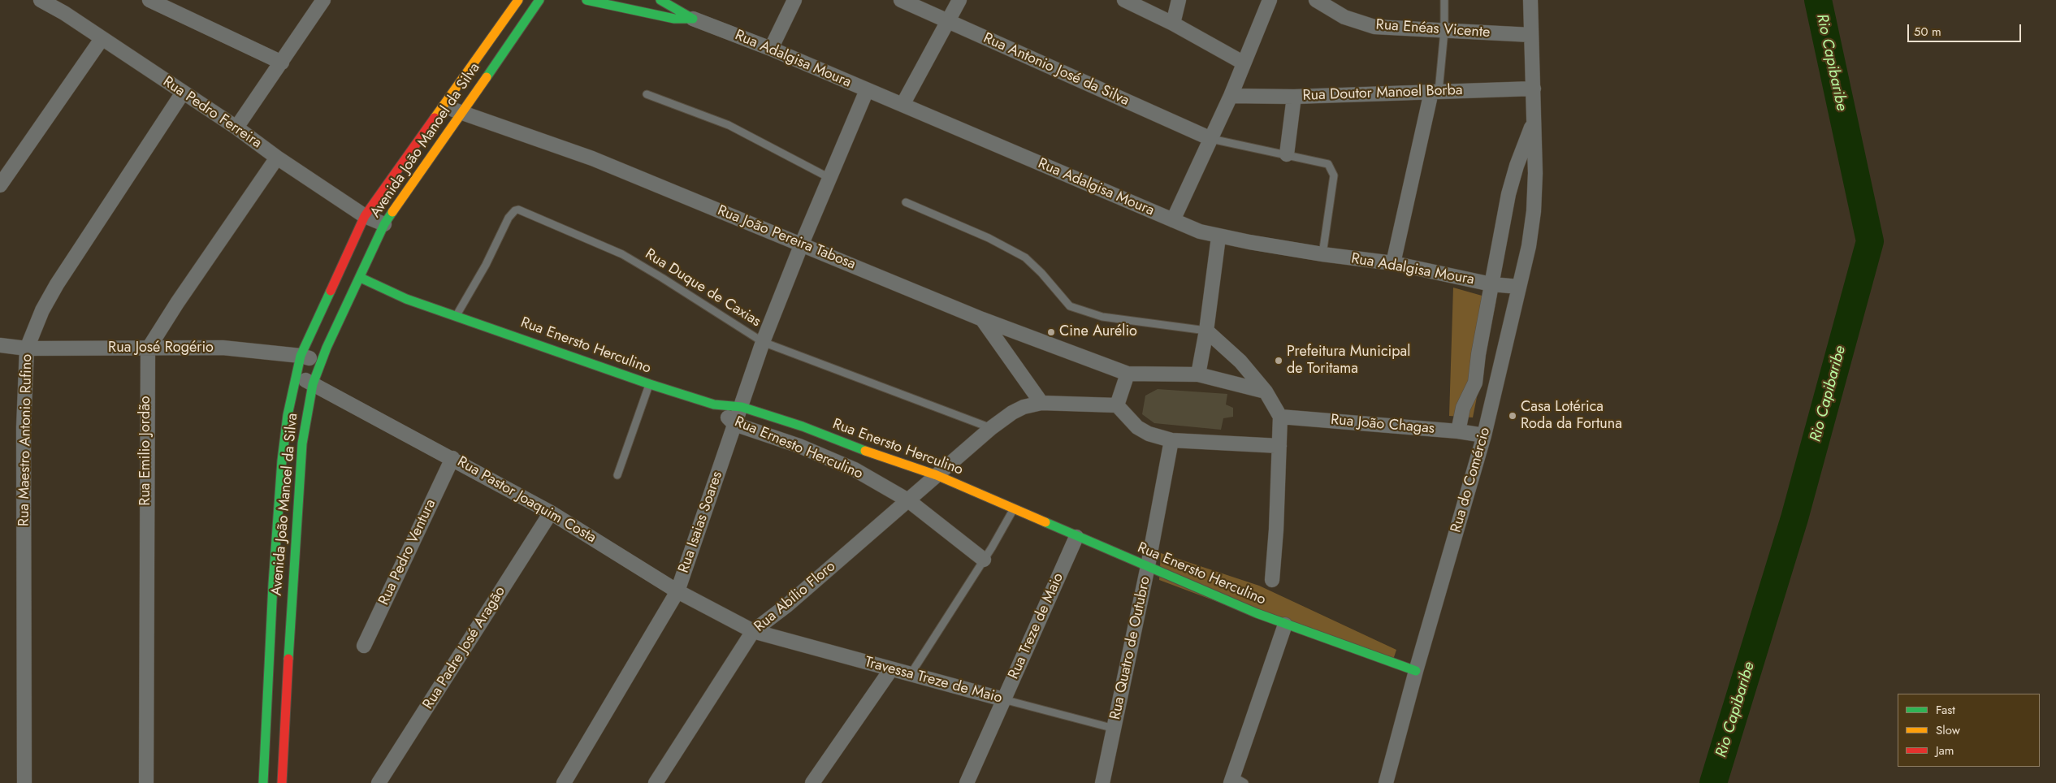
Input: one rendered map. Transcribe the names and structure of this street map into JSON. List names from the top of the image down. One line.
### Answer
{"streets":{"street":["Rua Enéas Vicente","Rua Adalgisa Moura","Rua Antonio José da Silva","Rua Doutor Manoel Borba","Rua Pedro Ferreira","Avenida João Manoel da Silva","Rua João Pereira Tabosa","Rua Enersto Herculino","Rua José Rogério","Rua João Chagas","Rua Maestro Antonio Rufino","Rua Ernesto Herculino","Rua Emilio Jordão","Rua do Comércio","Rua Pastor Joaquim Costa","Rua Isaias Soares","Rua Pedro Ventura","Rua Abílio Floro","Rua Treze de Maio","Rua Padre José Aragão","Rua Quatro de Outubro","Travessa Treze de Maio"],"lane":["Rua Duque de Caxias"]},"crossings":[["Rua Enéas Vicente","Rua do Comércio"],["Rua Adalgisa Moura","Rua do Comércio"],["Rua Adalgisa Moura","Rua Isaias Soares"],["Rua Doutor Manoel Borba","Rua do Comércio"],["Rua Pedro Ferreira","Avenida João Manoel da Silva"],["Rua Pedro Ferreira","Rua Maestro Antonio Rufino"],["Avenida João Manoel da Silva","Rua João Pereira Tabosa"],["Avenida João Manoel da Silva","Rua Enersto Herculino"],["Avenida João Manoel da Silva","Rua José Rogério"],["Avenida João Manoel da Silva","Rua Pastor Joaquim Costa"],["Rua João Pereira Tabosa","Rua Isaias Soares"],["Rua Duque de Caxias","Rua Enersto Herculino"],["Rua Duque de Caxias","Rua Isaias Soares"],["Rua Duque de Caxias","Rua Abílio Floro"],["Rua Enersto Herculino","Rua Ernesto Herculino"],["Rua Enersto Herculino","Rua do Comércio"],["Rua Enersto Herculino","Rua Isaias Soares"],["Rua Enersto Herculino","Rua Abílio Floro"],["Rua Enersto Herculino","Rua Treze de Maio"],["Rua Enersto Herculino","Rua Quatro de Outubro"],["Rua José Rogério","Rua Maestro Antonio Rufino"],["Rua José Rogério","Rua Emilio Jordão"],["Rua João Chagas","Rua do Comércio"],["Rua Ernesto Herculino","Rua Isaias Soares"],["Rua Ernesto Herculino","Rua Abílio Floro"],["Rua Pastor Joaquim Costa","Rua Isaias Soares"],["Rua Pastor Joaquim Costa","Rua Pedro Ventura"],["Rua Pastor Joaquim Costa","Rua Abílio Floro"],["Rua Pastor Joaquim Costa","Rua Padre José Aragão"],["Rua Pastor Joaquim Costa","Travessa Treze de Maio"],["Rua Abílio Floro","Travessa Treze de Maio"],["Rua Treze de Maio","Travessa Treze de Maio"],["Rua Quatro de Outubro","Travessa Treze de Maio"]],"water":["Rio Capibaribe"],"places":["Cine Aurélio","Prefeitura Municipal de Toritama","Casa Lotérica Roda da Fortuna"],"legend":["Fast","Slow","Jam"],"scale_bar":"50 m"}
